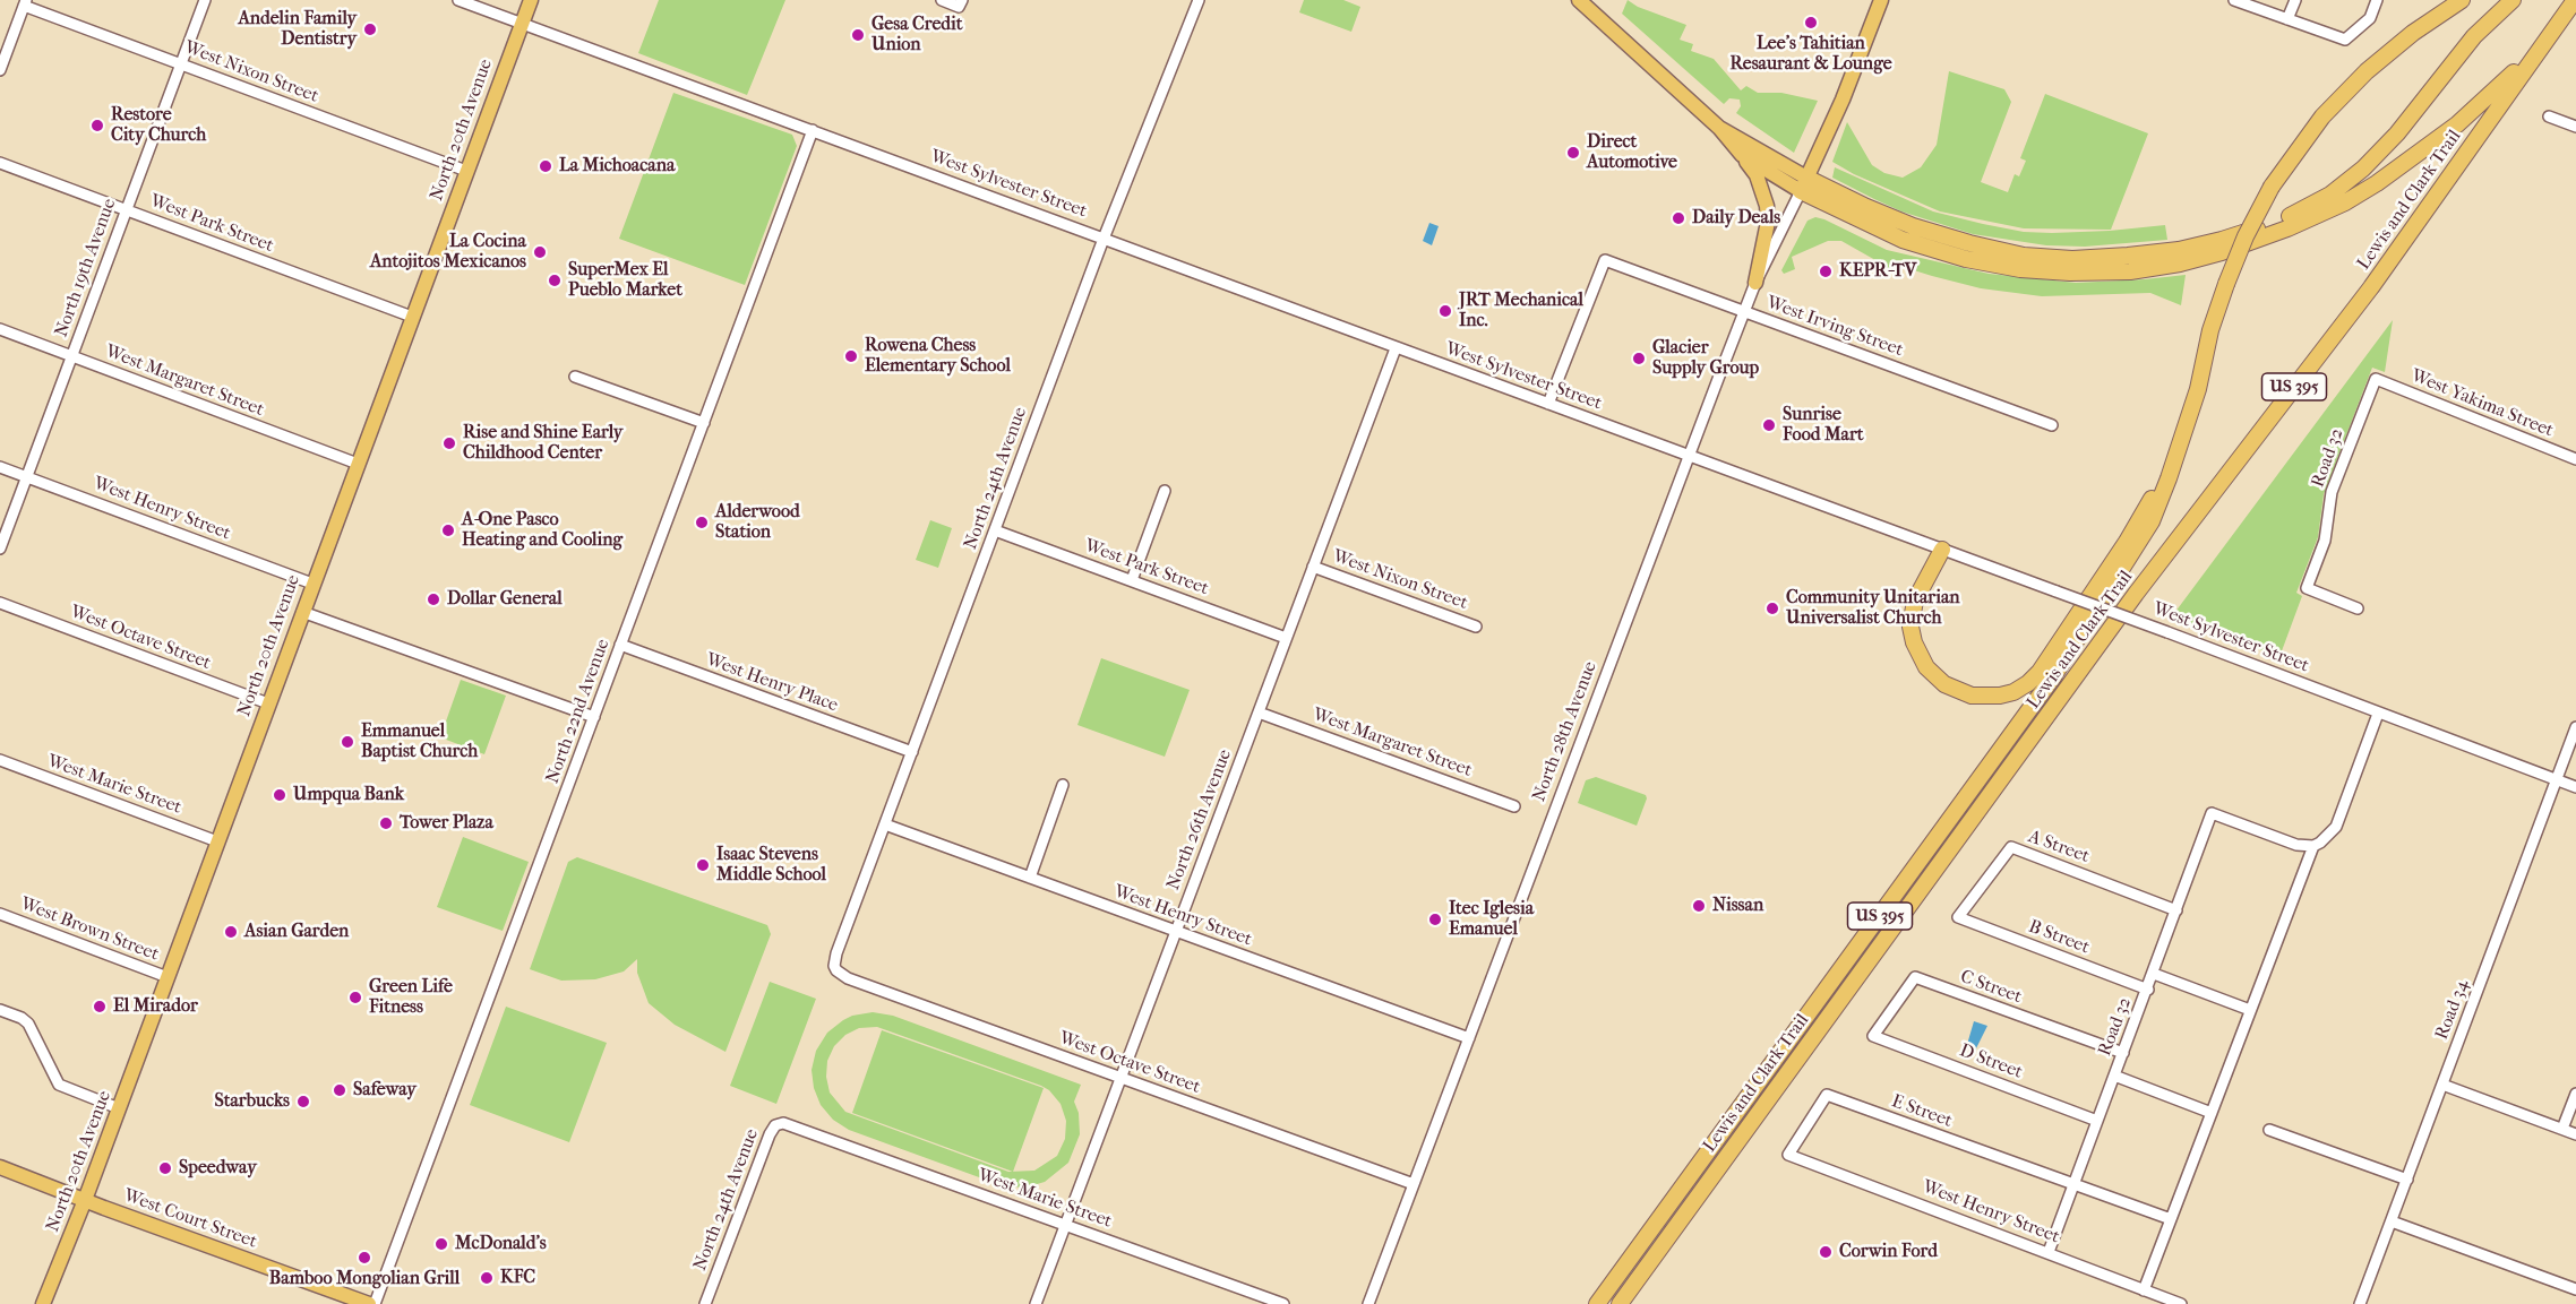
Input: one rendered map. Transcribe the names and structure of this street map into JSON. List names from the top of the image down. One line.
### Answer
{"streets":{"highway":["Lewis and Clark Trail","US 395"],"main road":["North 20th Avenue","West Court Street"],"street":["West Nixon Street","West Sylvester Street","West Park Street","North 19th Avenue","West Irving Street","West Margaret Street","West Yakima Street","Road 32","North 24th Avenue","West Henry Street","West Octave Street","West Henry Place","North 22nd Avenue","North 28th Avenue","West Marie Street","North 26th Avenue","A Street","West Brown Street","B Street","C Street","Road 34","D Street","E Street"]},"crossings":[["West Nixon Street","North 20th Avenue"],["West Nixon Street","North 19th Avenue"],["West Nixon Street","North 26th Avenue"],["North 20th Avenue","West Sylvester Street"],["North 20th Avenue","West Park Street"],["North 20th Avenue","West Margaret Street"],["North 20th Avenue","West Henry Street"],["North 20th Avenue","West Octave Street"],["North 20th Avenue","West Marie Street"],["North 20th Avenue","West Brown Street"],["North 20th Avenue","West Court Street"],["West Sylvester Street","West Irving Street"],["West Sylvester Street","North 24th Avenue"],["West Sylvester Street","North 22nd Avenue"],["West Sylvester Street","North 28th Avenue"],["West Sylvester Street","North 26th Avenue"],["West Sylvester Street","Road 34"],["West Park Street","North 19th Avenue"],["West Park Street","North 24th Avenue"],["West Park Street","North 26th Avenue"],["North 19th Avenue","West Margaret Street"],["North 19th Avenue","West Henry Street"],["West Irving Street","North 28th Avenue"],["West Margaret Street","North 26th Avenue"],["West Yakima Street","Road 32"],["Road 32","West Henry Street"],["Road 32","A Street"],["Road 32","B Street"],["Road 32","C Street"],["Road 32","D Street"],["Road 32","E Street"],["North 24th Avenue","West Henry Street"],["North 24th Avenue","West Octave Street"],["North 24th Avenue","West Henry Place"],["North 24th Avenue","West Marie Street"],["West Henry Street","North 28th Avenue"],["West Henry Street","North 26th Avenue"],["West Henry Street","E Street"],["West Octave Street","North 28th Avenue"],["West Octave Street","North 26th Avenue"],["West Henry Place","North 22nd Avenue"],["West Marie Street","North 26th Avenue"],["A Street","B Street"],["C Street","D Street"]],"places":["Lee's Tahitian Resaurant & Lounge","Andelin Family Dentistry","Gesa Credit Union","Restore City Church","Direct Automotive","La Michoacana","Daily Deals","La Cocina Antojitos Mexicanos","KEPR-TV","SuperMex El Pueblo Market","JRT Mechanical Inc.","Rowena Chess Elementary School","Glacier Supply Group","Sunrise Food Mart","Rise and Shine Early Childhood Center","Alderwood Station","A-One Pasco Heating and Cooling","Dollar General","Community Unitarian Universalist Church","Emmanuel Baptist Church","Umpqua Bank","Tower Plaza","Isaac Stevens Middle School","Nissan","Itec Iglesia Emanuel","Asian Garden","Green Life Fitness","El Mirador","Safeway","Starbucks","Speedway","McDonald's","Corwin Ford","Bamboo Mongolian Grill","KFC"]}
